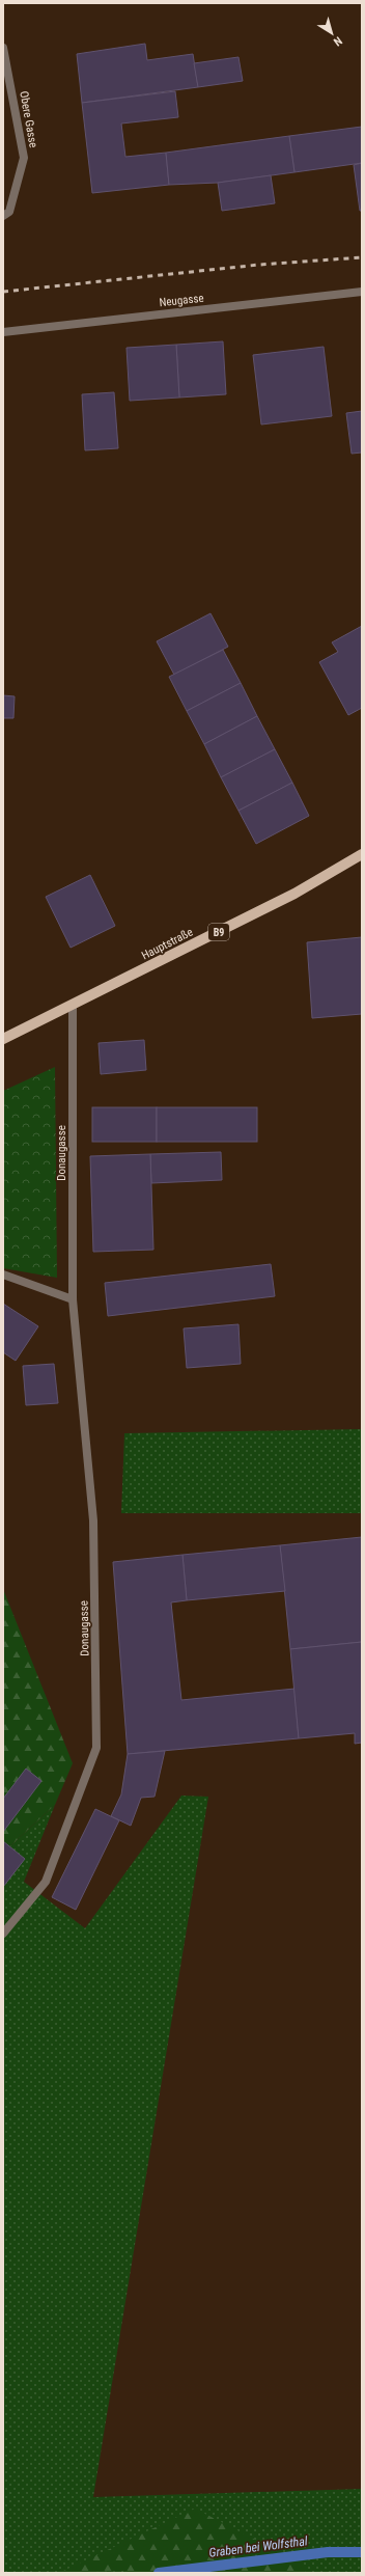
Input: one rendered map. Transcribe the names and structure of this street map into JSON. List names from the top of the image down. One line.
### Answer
{"streets":{"main road":["B9","Hauptstraße"],"street":["Obere Gasse","Neugasse","Donaugasse"]},"crossings":[["Hauptstraße","Donaugasse"]],"water":["Graben bei Wolfsthal"],"north":"bottom right"}
